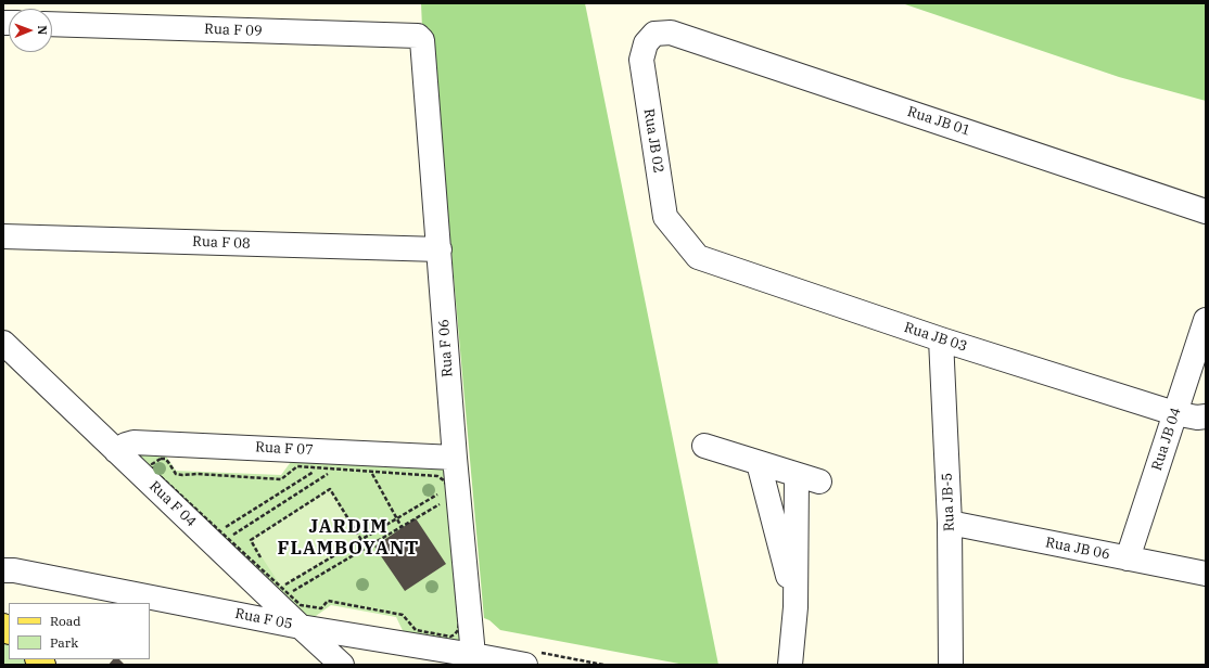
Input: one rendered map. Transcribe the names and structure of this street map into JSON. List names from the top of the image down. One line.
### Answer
{"streets":{"street":["Rua F 09","Rua JB 01","Rua JB 02","Rua F 08","Rua JB 03","Rua F 06","Rua JB 04","Rua F 07","Rua JB-5","Rua F 04","Rua JB 06","Rua F 05"]},"crossings":[["Rua F 09","Rua F 06"],["Rua JB 01","Rua JB 02"],["Rua JB 02","Rua JB 03"],["Rua F 08","Rua F 06"],["Rua JB 03","Rua JB 04"],["Rua JB 03","Rua JB-5"],["Rua F 06","Rua F 07"],["Rua F 06","Rua F 05"],["Rua JB 04","Rua JB 06"],["Rua F 07","Rua F 04"],["Rua JB-5","Rua JB 06"],["Rua F 04","Rua F 05"]],"districts":["JARDIM FLAMBOYANT"],"legend":["Road","Park"],"north":"right"}
